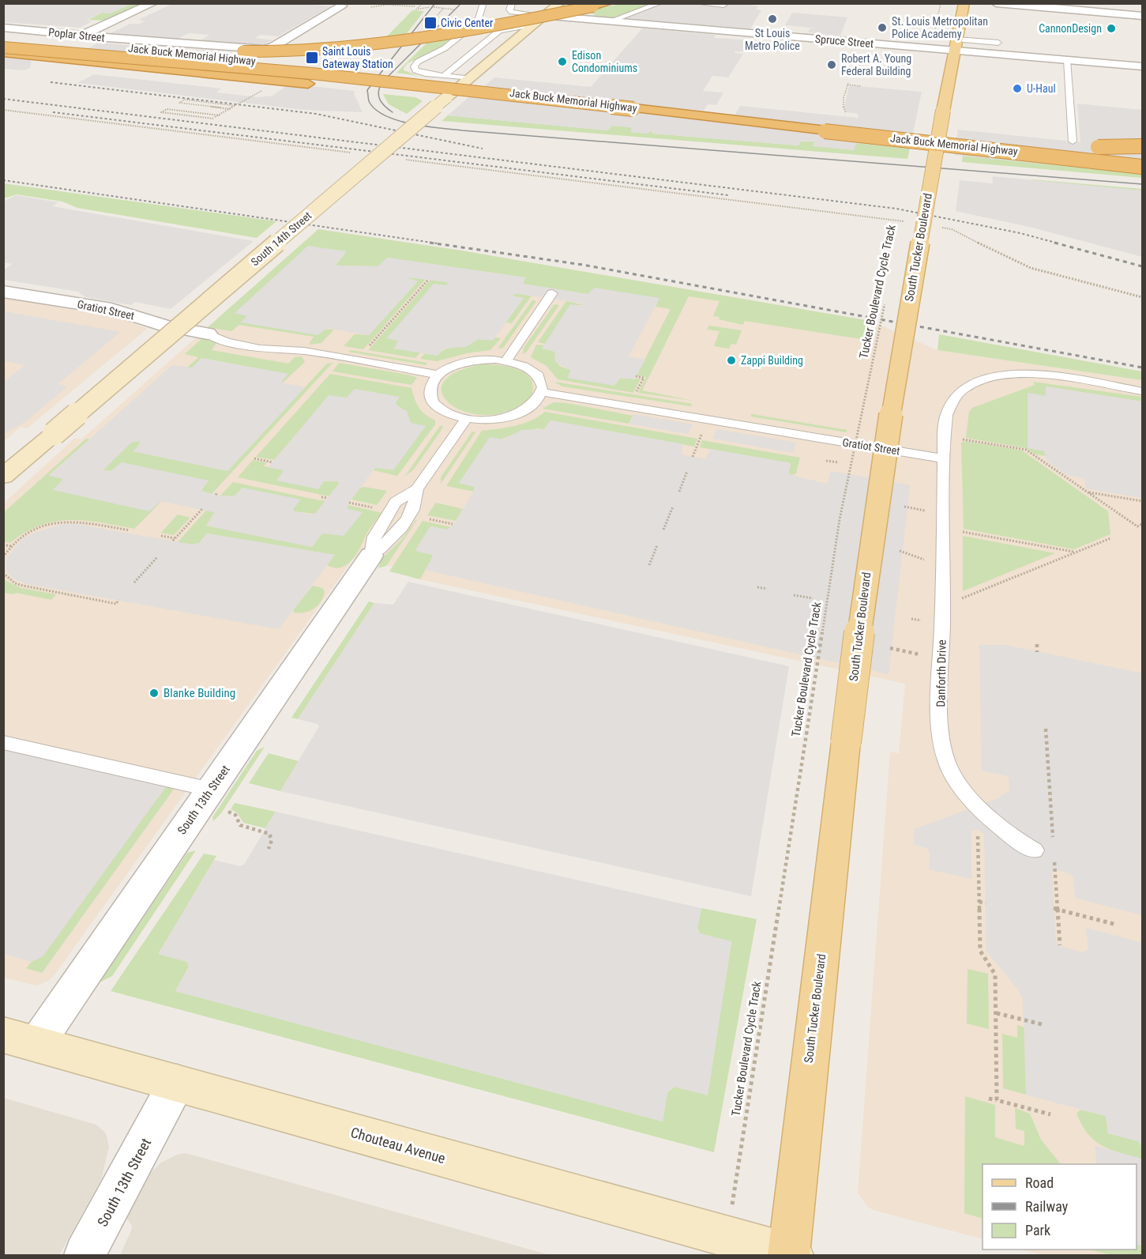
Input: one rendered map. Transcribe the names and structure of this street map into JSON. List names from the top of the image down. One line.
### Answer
{"streets":{"highway":["Jack Buck Memorial Highway"],"main road":["South 14th Street","South Tucker Boulevard","Chouteau Avenue"],"street":["Poplar Street","Spruce Street","Gratiot Street","South 13th Street"],"lane":["Danforth Drive"],"path":["Tucker Boulevard Cycle Track"]},"crossings":[["Spruce Street","South 14th Street"],["Spruce Street","South Tucker Boulevard"],["South Tucker Boulevard","Chouteau Avenue"],["Tucker Boulevard Cycle Track","Chouteau Avenue"],["Gratiot Street","Danforth Drive"],["South 13th Street","Chouteau Avenue"]],"places":{"other":["St Louis Metro Police","St. Louis Metropolitan Police Academy","CannonDesign","Edison Condominiums","Robert A. Young Federal Building","U-Haul","Zappi Building","Blanke Building"],"transit":["Civic Center","Saint Louis Gateway Station"]},"legend":["Road","Railway","Park"]}
